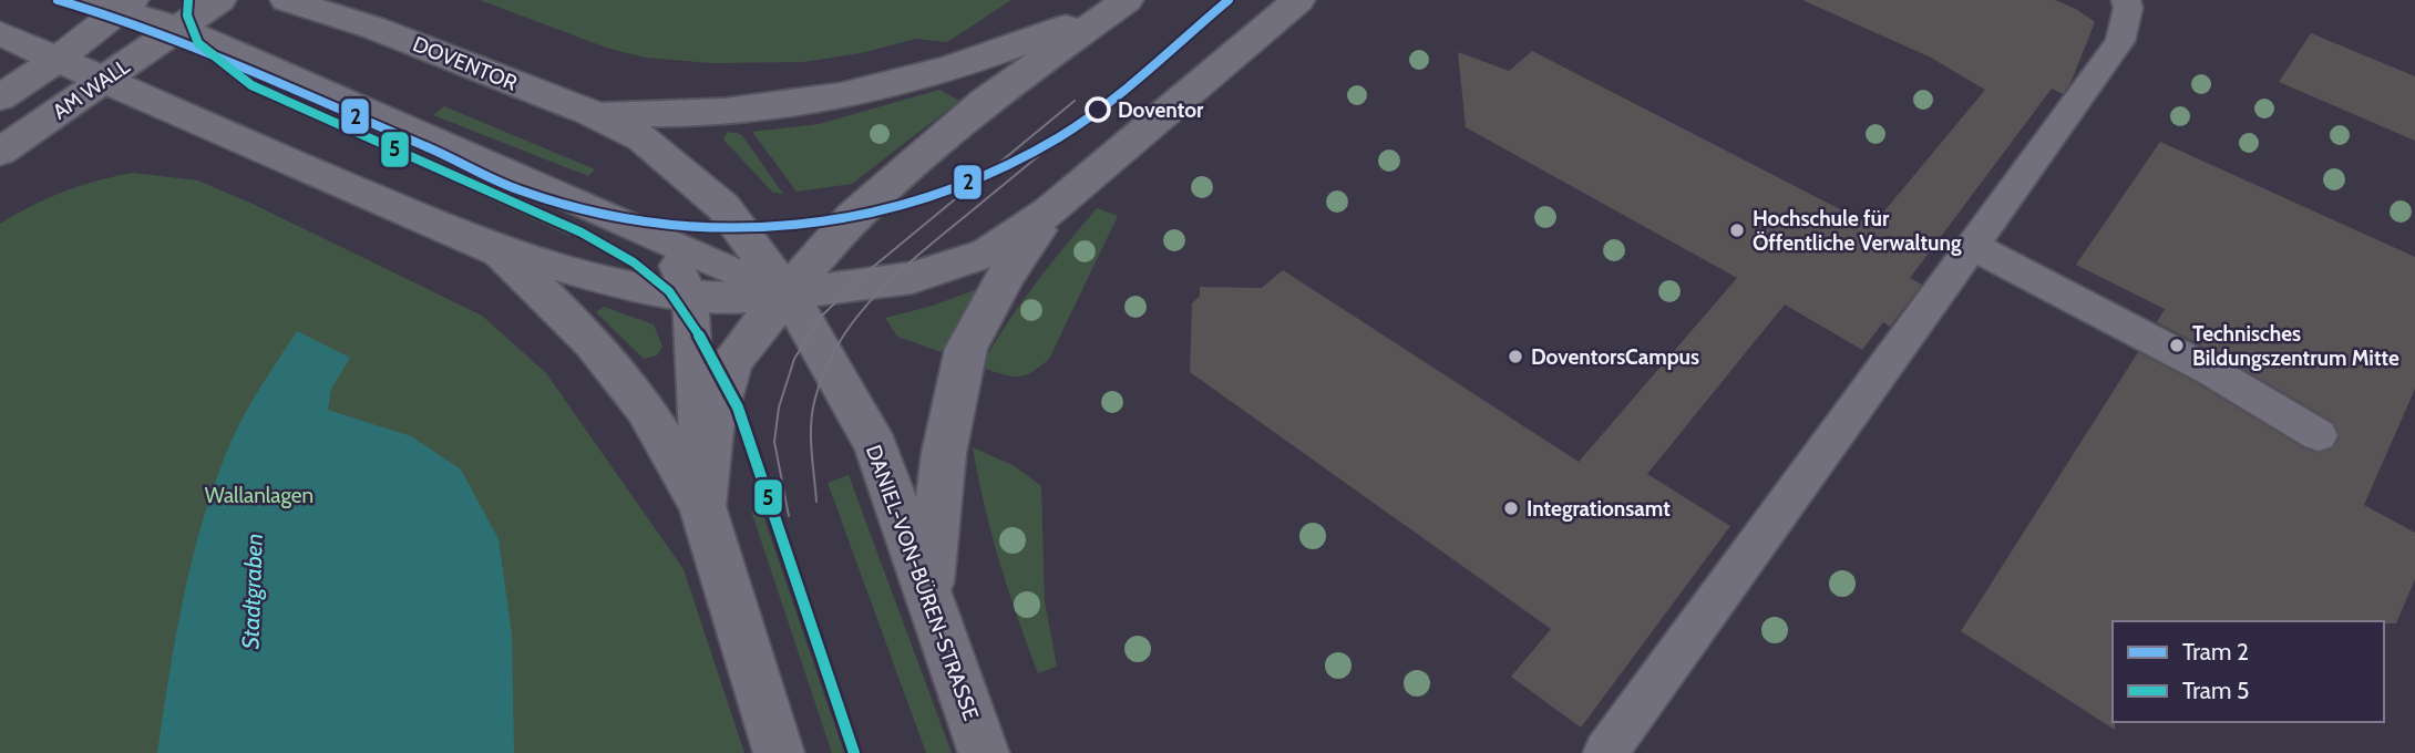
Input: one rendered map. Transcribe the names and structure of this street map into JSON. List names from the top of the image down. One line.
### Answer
{"streets":{"main road":["DOVENTOR","AM WALL","DANIEL-VON-BÜREN-STRASSE"]},"crossings":[["DOVENTOR","DANIEL-VON-BÜREN-STRASSE"]],"water":["Stadtgraben"],"parks":["Wallanlagen"],"places":["Doventor","Hochschule für Öffentliche Verwaltung","Technisches Bildungszentrum Mitte","DoventorsCampus","Integrationsamt"],"lines":["tram line 2","tram line 5"],"legend":["Tram 2","Tram 5"]}
